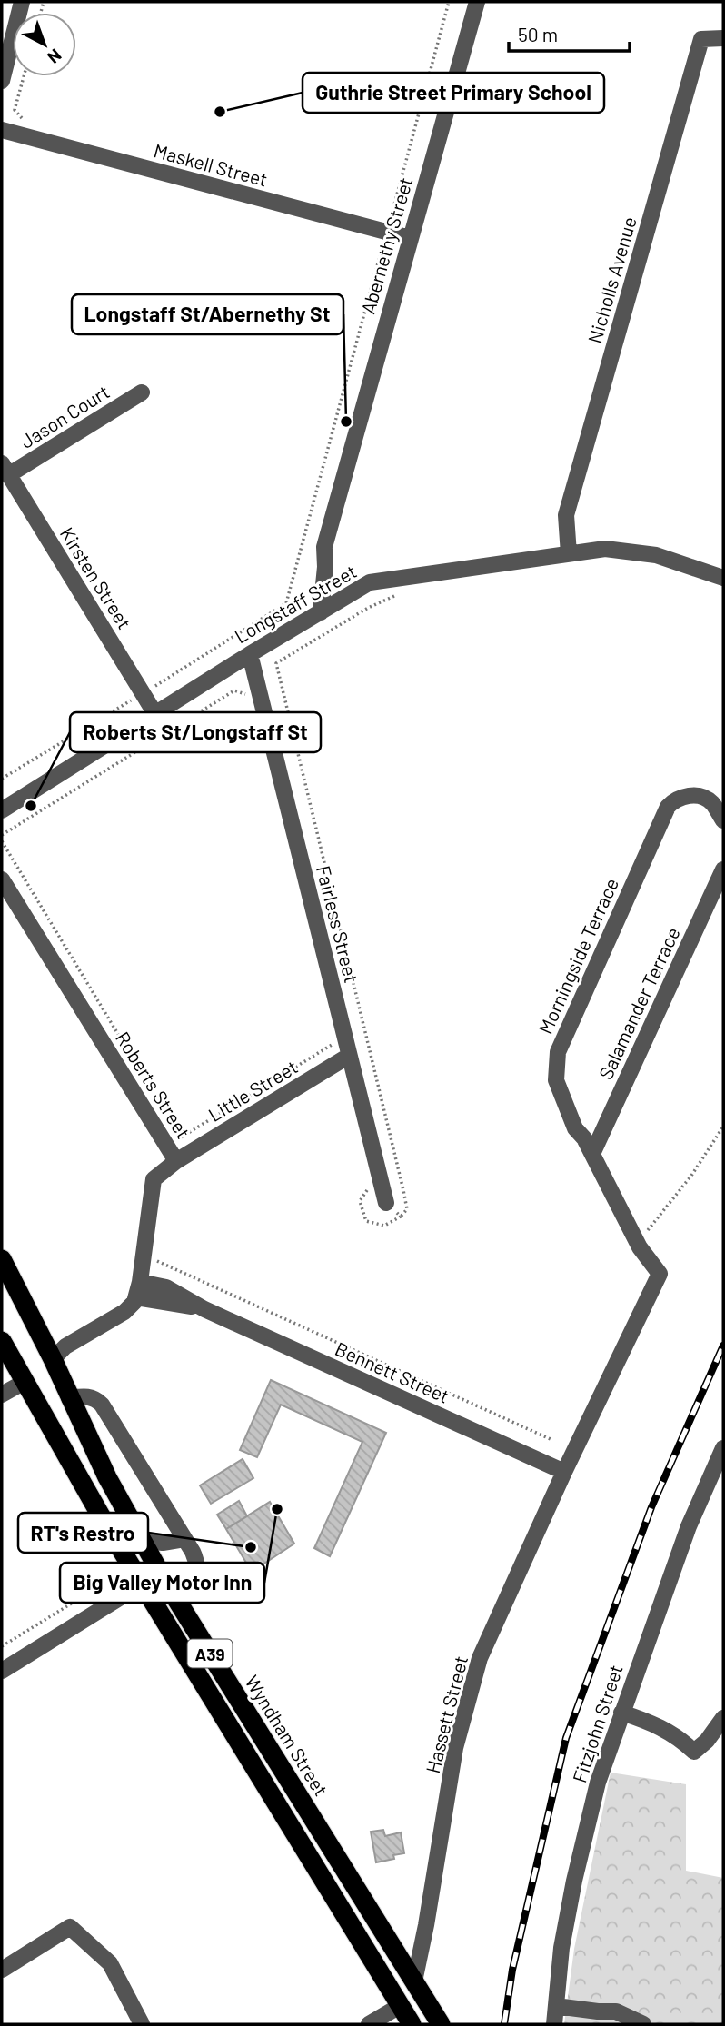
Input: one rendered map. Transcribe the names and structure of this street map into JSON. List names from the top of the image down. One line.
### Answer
{"streets":{"highway":["A39","Wyndham Street"],"street":["Maskell Street","Abernethy Street","Nicholls Avenue","Jason Court","Kirsten Street","Longstaff Street","Fairless Street","Morningside Terrace","Salamander Terrace","Roberts Street","Little Street","Bennett Street","Hassett Street","Fitzjohn Street"]},"crossings":[["Maskell Street","Abernethy Street"],["Abernethy Street","Longstaff Street"],["Nicholls Avenue","Longstaff Street"],["Jason Court","Kirsten Street"],["Kirsten Street","Longstaff Street"],["Longstaff Street","Fairless Street"],["Fairless Street","Little Street"],["Morningside Terrace","Salamander Terrace"],["Morningside Terrace","Bennett Street"],["Morningside Terrace","Hassett Street"],["Roberts Street","Little Street"],["Roberts Street","Bennett Street"],["Bennett Street","Hassett Street"],["Hassett Street","Wyndham Street"]],"places":["Guthrie Street Primary School","Longstaff St/Abernethy St","Roberts St/Longstaff St","Big Valley Motor Inn","RT's Restro"],"scale_bar":"50 m","north":"bottom right"}
